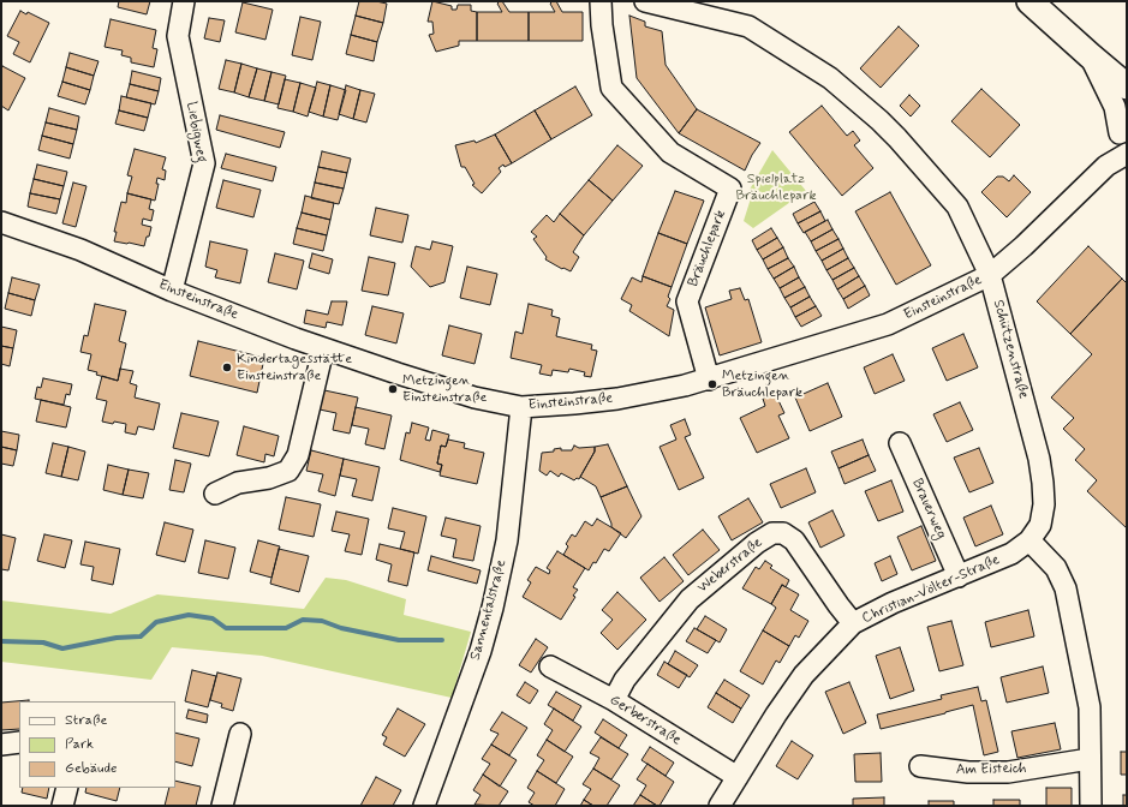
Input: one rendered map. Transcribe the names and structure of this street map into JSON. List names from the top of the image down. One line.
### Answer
{"streets":{"street":["Liebigweg","Bräuchlepark","Einsteinstraße","Schützenstraße","Brauerweg","Weberstraße","Christian-Völter-Straße","Sannentalstraße","Gerberstraße","Am Eisteich"]},"crossings":[["Liebigweg","Einsteinstraße"],["Bräuchlepark","Einsteinstraße"],["Einsteinstraße","Schützenstraße"],["Einsteinstraße","Sannentalstraße"],["Schützenstraße","Christian-Völter-Straße"],["Brauerweg","Christian-Völter-Straße"],["Weberstraße","Christian-Völter-Straße"],["Weberstraße","Gerberstraße"],["Christian-Völter-Straße","Gerberstraße"]],"parks":["Spielplatz Bräuchlepark"],"places":["Kindertagesstätte Einsteinstraße","Metzingen Bräuchlepark","Metzingen Einsteinstraße"],"legend":["Straße","Park","Gebäude"]}
